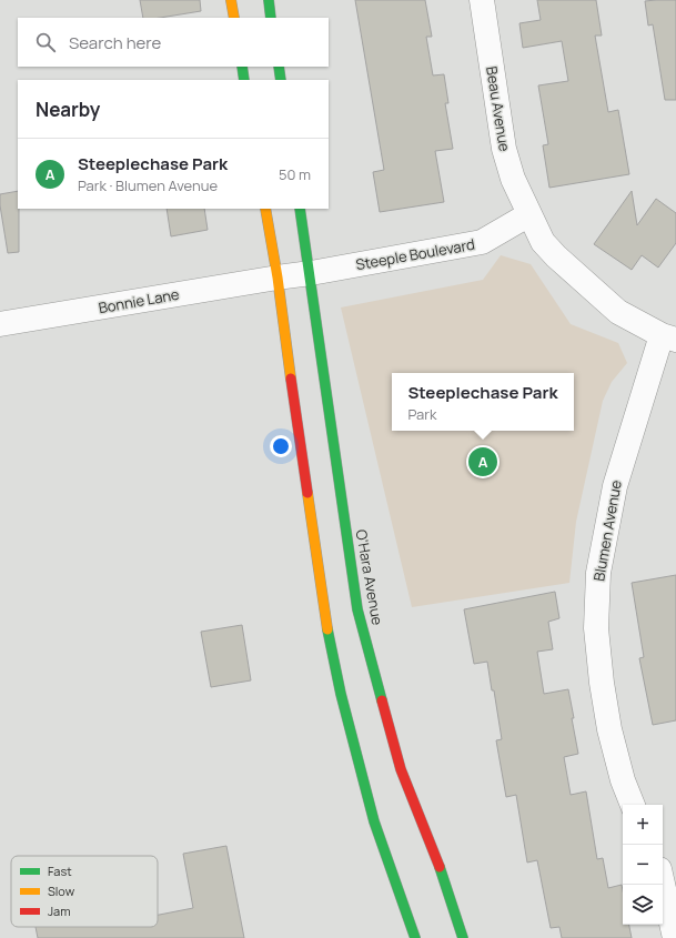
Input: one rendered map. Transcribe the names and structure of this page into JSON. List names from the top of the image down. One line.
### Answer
{"streets":{"main road":["O'Hara Avenue"],"street":["Beau Avenue","Steeple Boulevard","Bonnie Lane","Blumen Avenue"]},"crossings":[["Beau Avenue","Steeple Boulevard"],["Steeple Boulevard","Bonnie Lane"],["Steeple Boulevard","O'Hara Avenue"]],"legend":["Fast","Slow","Jam"],"page":{"search":"Search here","heading":"Nearby","list":[{"mark":"A","name":"Steeplechase Park","note":"Park · Blumen Avenue","value":"50 m"}],"popup":["Steeplechase Park","Park"],"pins":"A","map_buttons":["+","−"]}}
